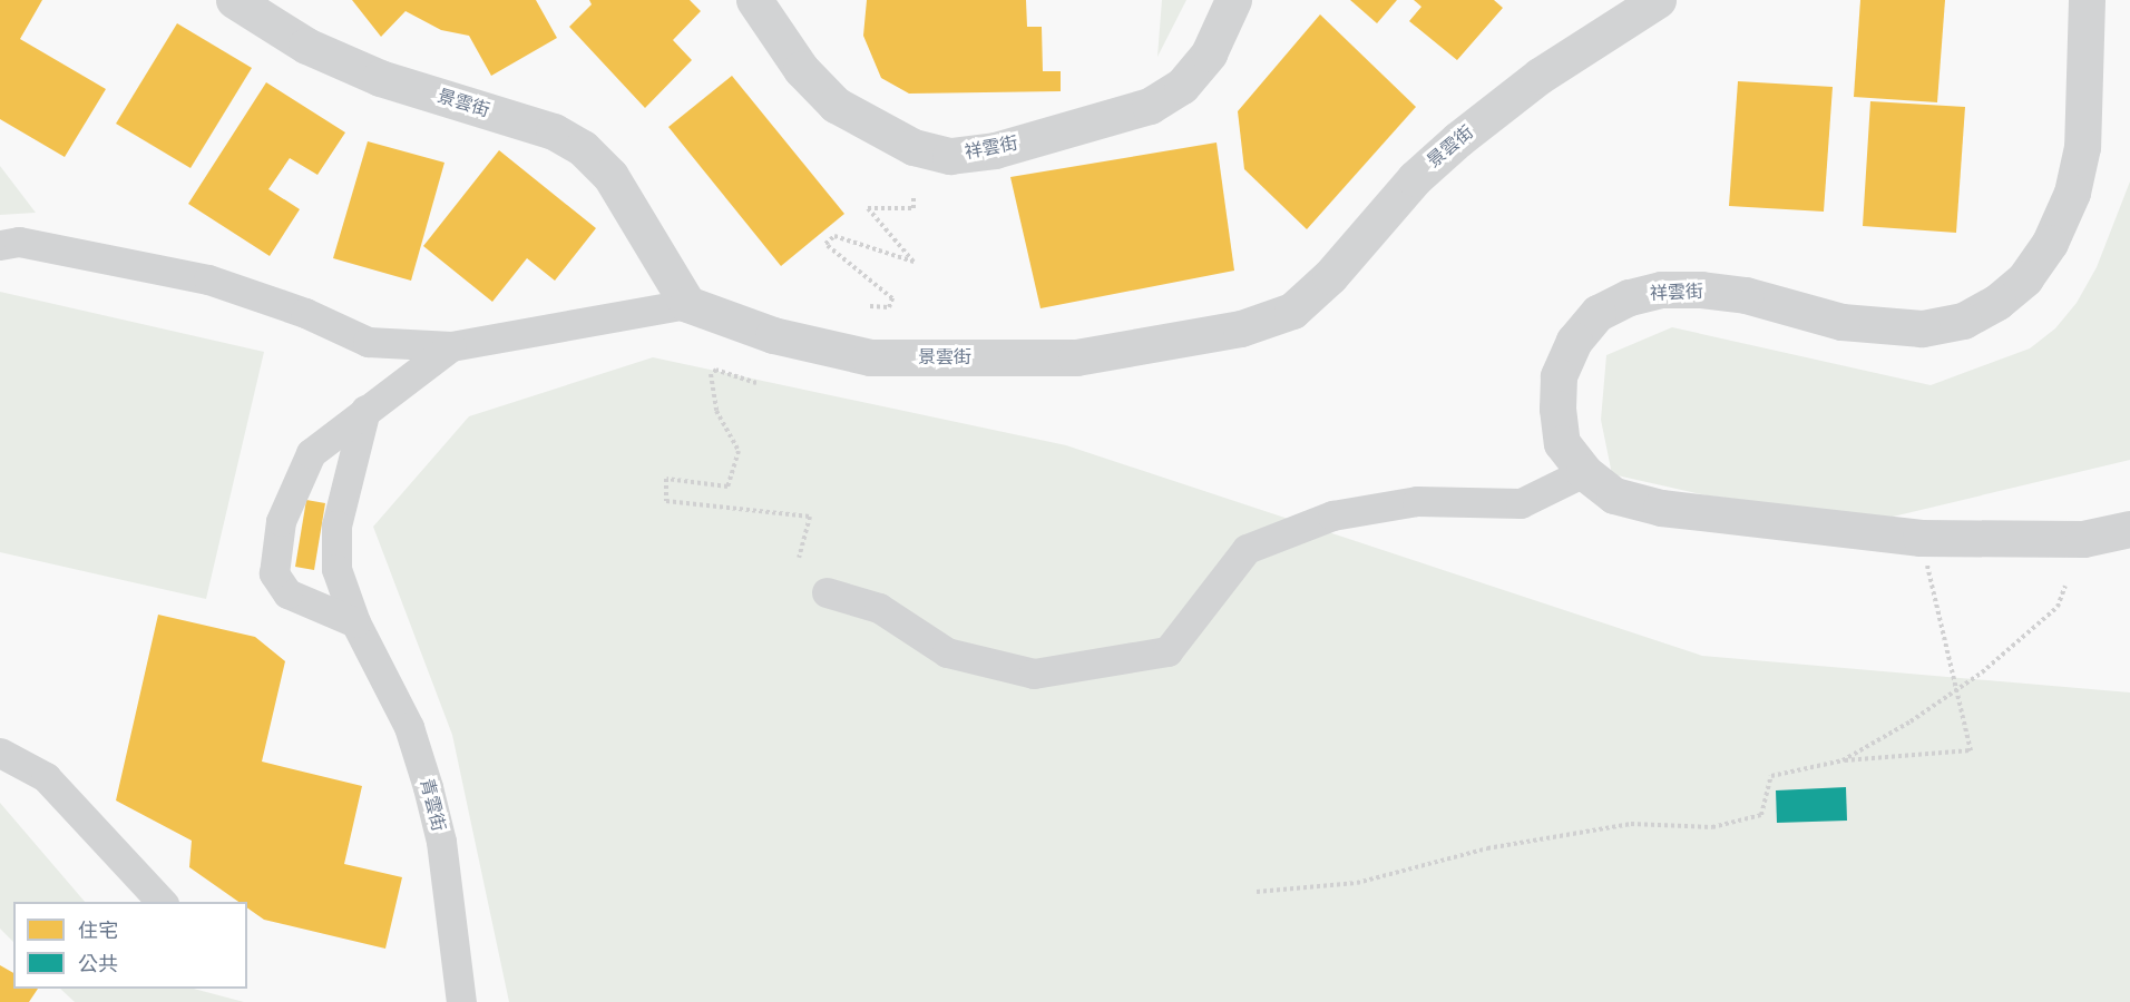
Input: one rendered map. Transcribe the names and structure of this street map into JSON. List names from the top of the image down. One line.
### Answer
{"streets":{"street":["景雲街","祥雲街"],"lane":["青雲街"]},"legend":["住宅","公共"]}
